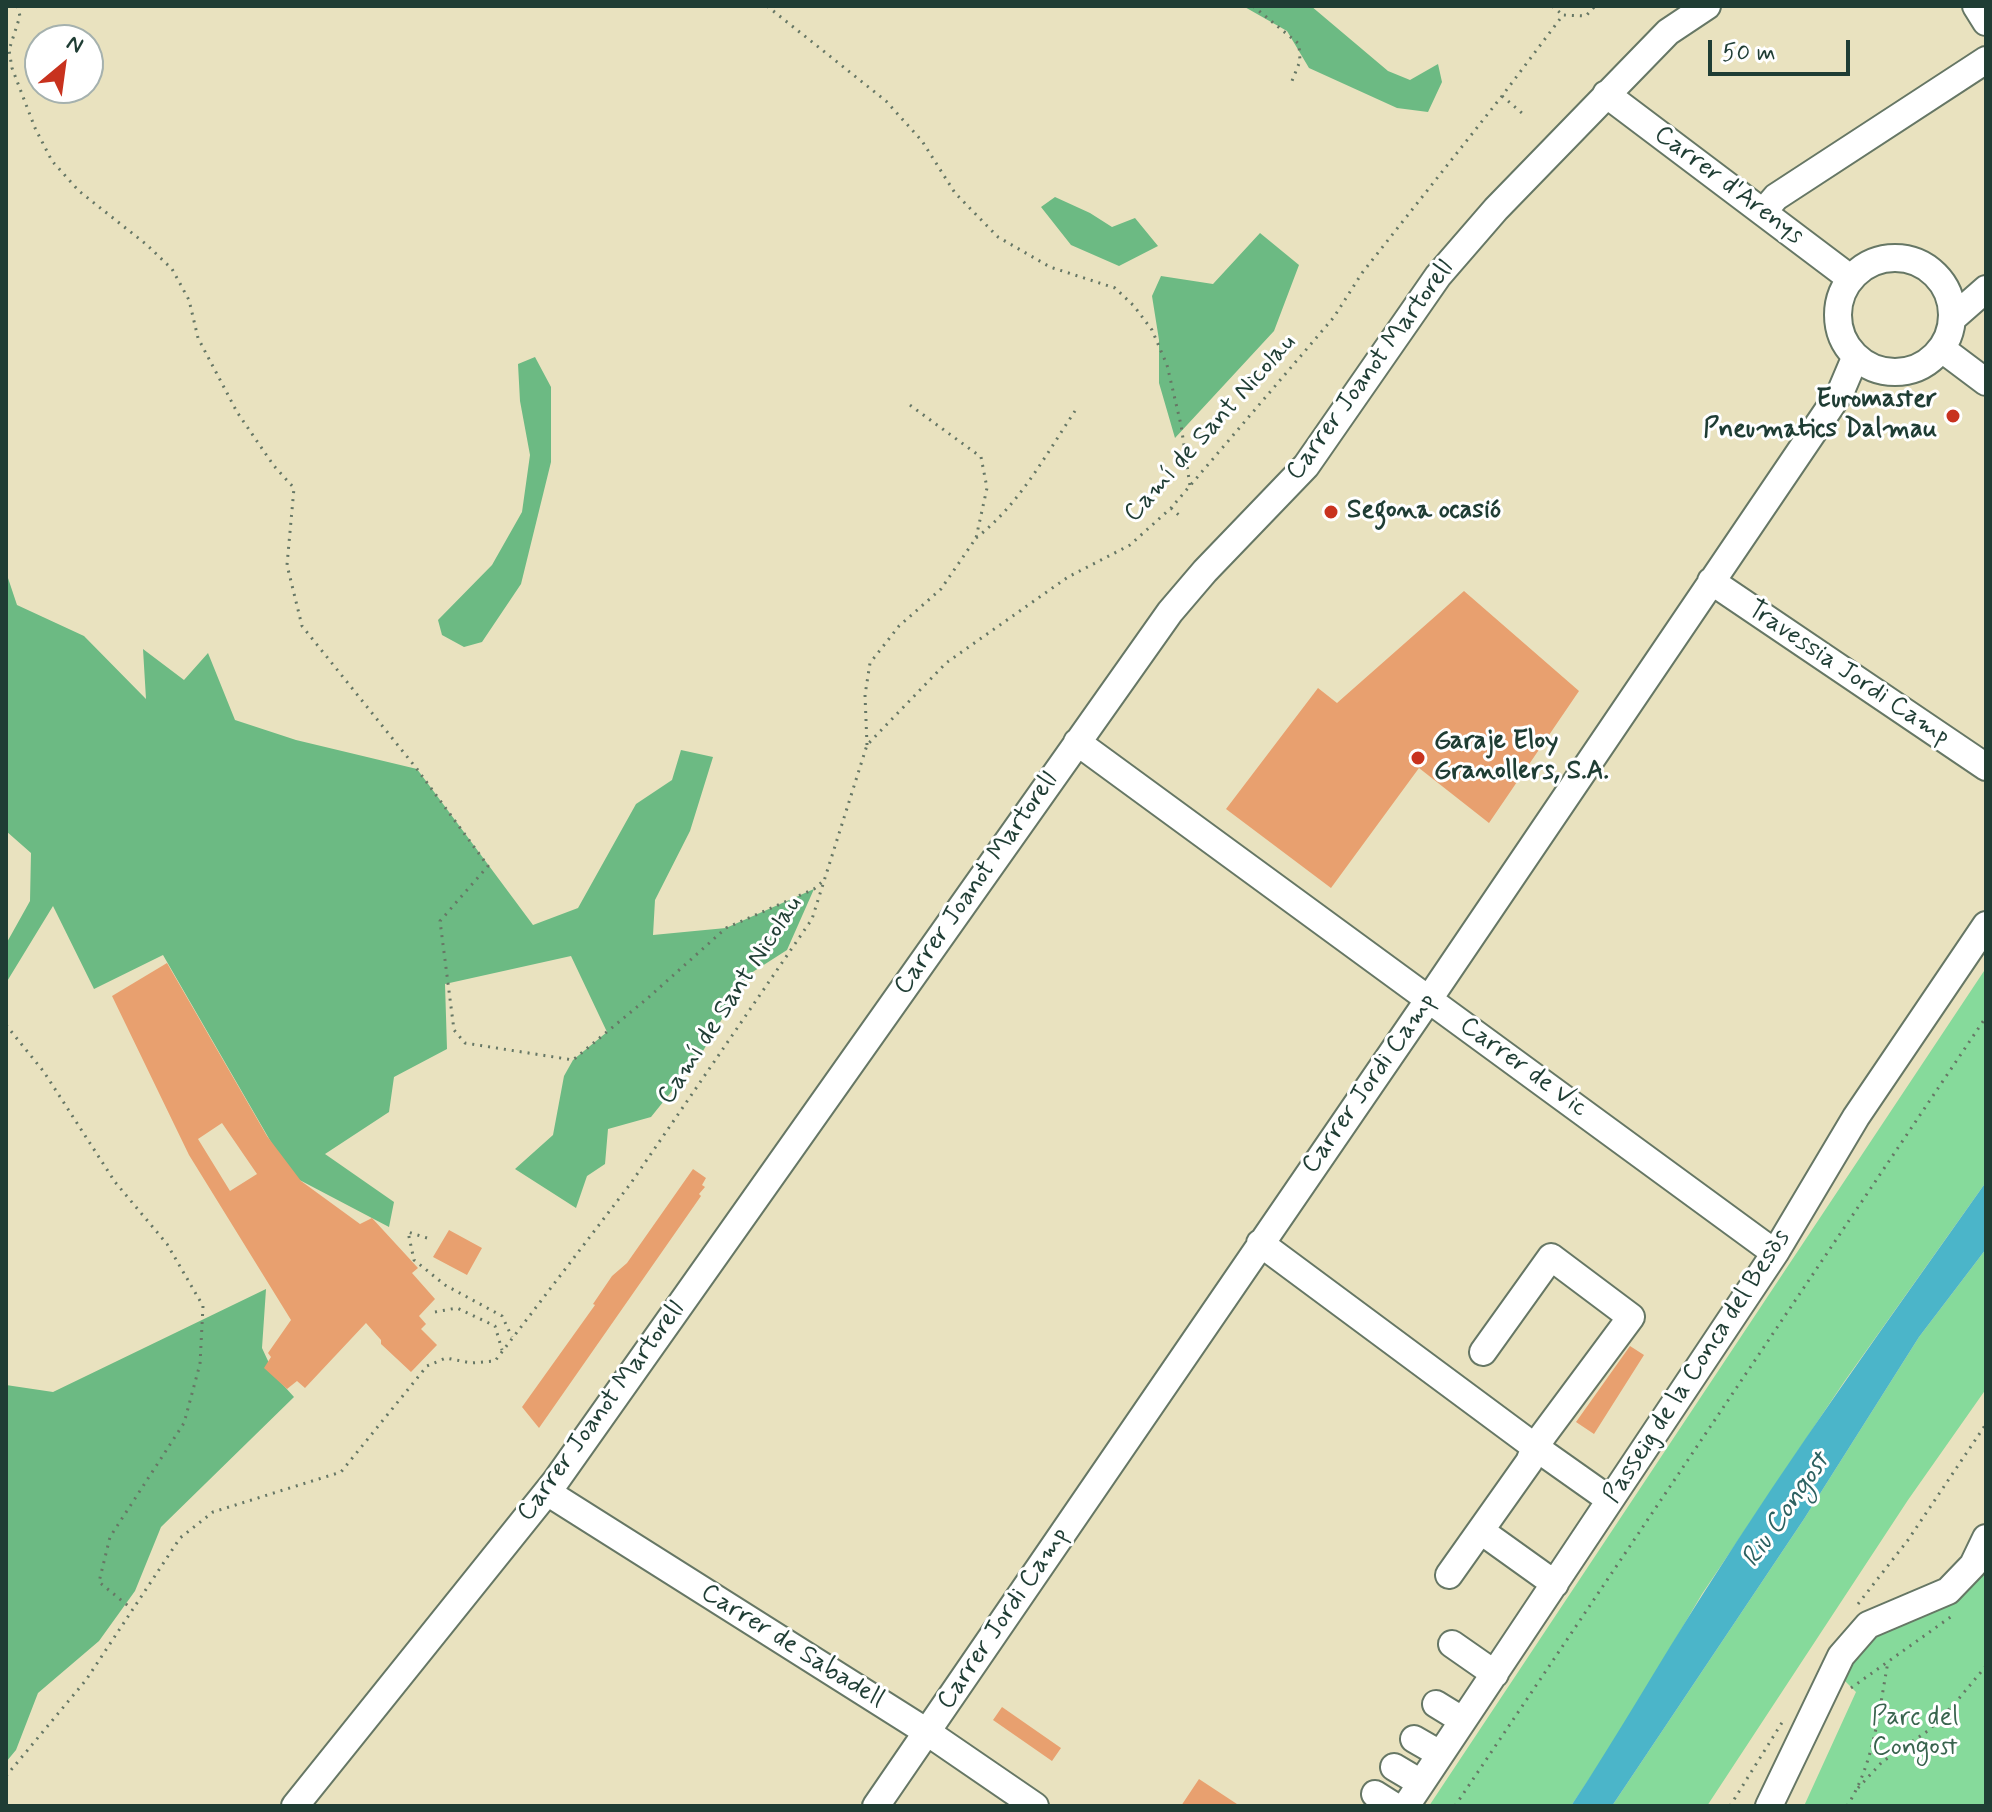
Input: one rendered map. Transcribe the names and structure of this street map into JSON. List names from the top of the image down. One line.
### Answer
{"streets":{"street":["Carrer d'Arenys","Carrer Joanot Martorell","Travessia Jordi Camp","Carrer de Vic","Carrer Jordi Camp","Passeig de la Conca del Besòs","Carrer de Sabadell"],"path":["Camí de Sant Nicolau"]},"crossings":[["Carrer d'Arenys","Carrer Joanot Martorell"],["Carrer d'Arenys","Carrer Jordi Camp"],["Carrer Joanot Martorell","Carrer de Vic"],["Carrer Joanot Martorell","Carrer de Sabadell"],["Travessia Jordi Camp","Carrer Jordi Camp"],["Carrer de Vic","Carrer Jordi Camp"],["Carrer de Vic","Passeig de la Conca del Besòs"],["Carrer Jordi Camp","Carrer de Sabadell"]],"water":["Riu Congost"],"parks":["Parc del Congost"],"places":["Euromaster Pneumatics Dalmau","Segona ocasió","Garaje Eloy Granollers, S.A."],"scale_bar":"50 m","north":"top right"}
